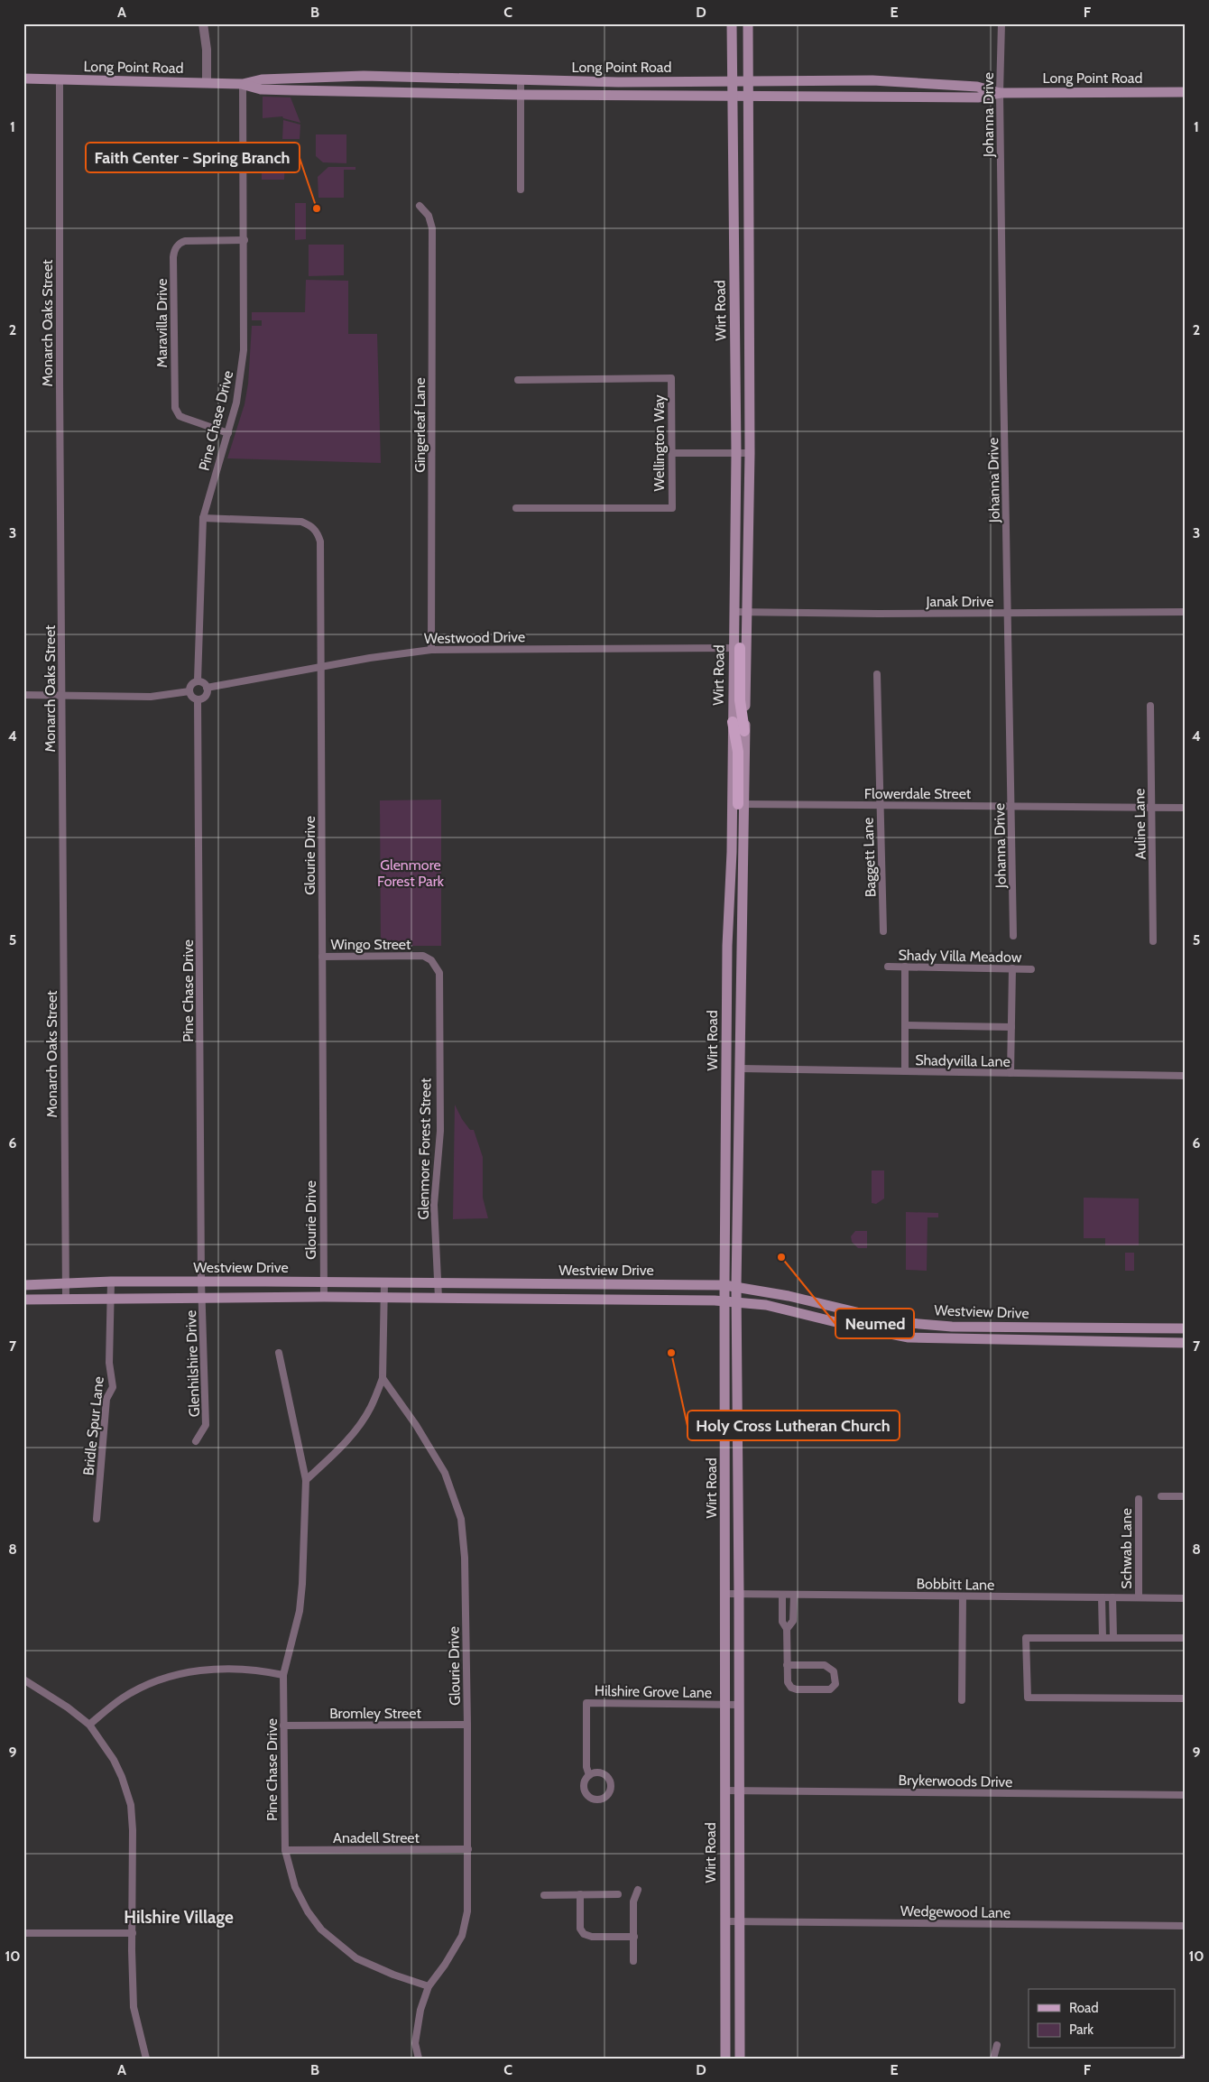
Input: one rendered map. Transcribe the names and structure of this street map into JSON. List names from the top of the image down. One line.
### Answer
{"streets":{"main road":["Long Point Road","Wirt Road","Westview Drive"],"street":["Johanna Drive","Monarch Oaks Street","Maravilla Drive","Pine Chase Drive","Gingerleaf Lane","Wellington Way","Janak Drive","Westwood Drive","Flowerdale Street","Auline Lane","Glourie Drive","Baggett Lane","Wingo Street","Shady Villa Meadow","Shadyvilla Lane","Glenmore Forest Street","Glenhilshire Drive","Bridle Spur Lane","Schwab Lane","Bobbitt Lane","Hilshire Grove Lane","Bromley Street","Brykerwoods Drive","Anadell Street","Wedgewood Lane"]},"crossings":[["Long Point Road","Johanna Drive"],["Long Point Road","Wirt Road"],["Long Point Road","Monarch Oaks Street"],["Long Point Road","Pine Chase Drive"],["Johanna Drive","Janak Drive"],["Johanna Drive","Flowerdale Street"],["Wirt Road","Janak Drive"],["Wirt Road","Westwood Drive"],["Wirt Road","Flowerdale Street"],["Wirt Road","Shadyvilla Lane"],["Wirt Road","Westview Drive"],["Wirt Road","Bobbitt Lane"],["Wirt Road","Hilshire Grove Lane"],["Wirt Road","Brykerwoods Drive"],["Wirt Road","Wedgewood Lane"],["Monarch Oaks Street","Westview Drive"],["Maravilla Drive","Pine Chase Drive"],["Pine Chase Drive","Westwood Drive"],["Pine Chase Drive","Glourie Drive"],["Pine Chase Drive","Westview Drive"],["Pine Chase Drive","Glenhilshire Drive"],["Pine Chase Drive","Bromley Street"],["Pine Chase Drive","Anadell Street"],["Gingerleaf Lane","Westwood Drive"],["Westwood Drive","Glourie Drive"],["Flowerdale Street","Auline Lane"],["Flowerdale Street","Baggett Lane"],["Glourie Drive","Wingo Street"],["Glourie Drive","Westview Drive"],["Glourie Drive","Bromley Street"],["Glourie Drive","Anadell Street"],["Wingo Street","Glenmore Forest Street"],["Glenmore Forest Street","Westview Drive"],["Westview Drive","Glenhilshire Drive"],["Westview Drive","Bridle Spur Lane"],["Schwab Lane","Bobbitt Lane"]],"districts":["Hilshire Village"],"parks":["Glenmore Forest Park"],"places":["Faith Center - Spring Branch","Neumed","Holy Cross Lutheran Church"],"legend":["Road","Park"],"grid":{"columns":["A","B","C","D","E","F"],"rows":["1","2","3","4","5","6","7","8","9","10"]}}
